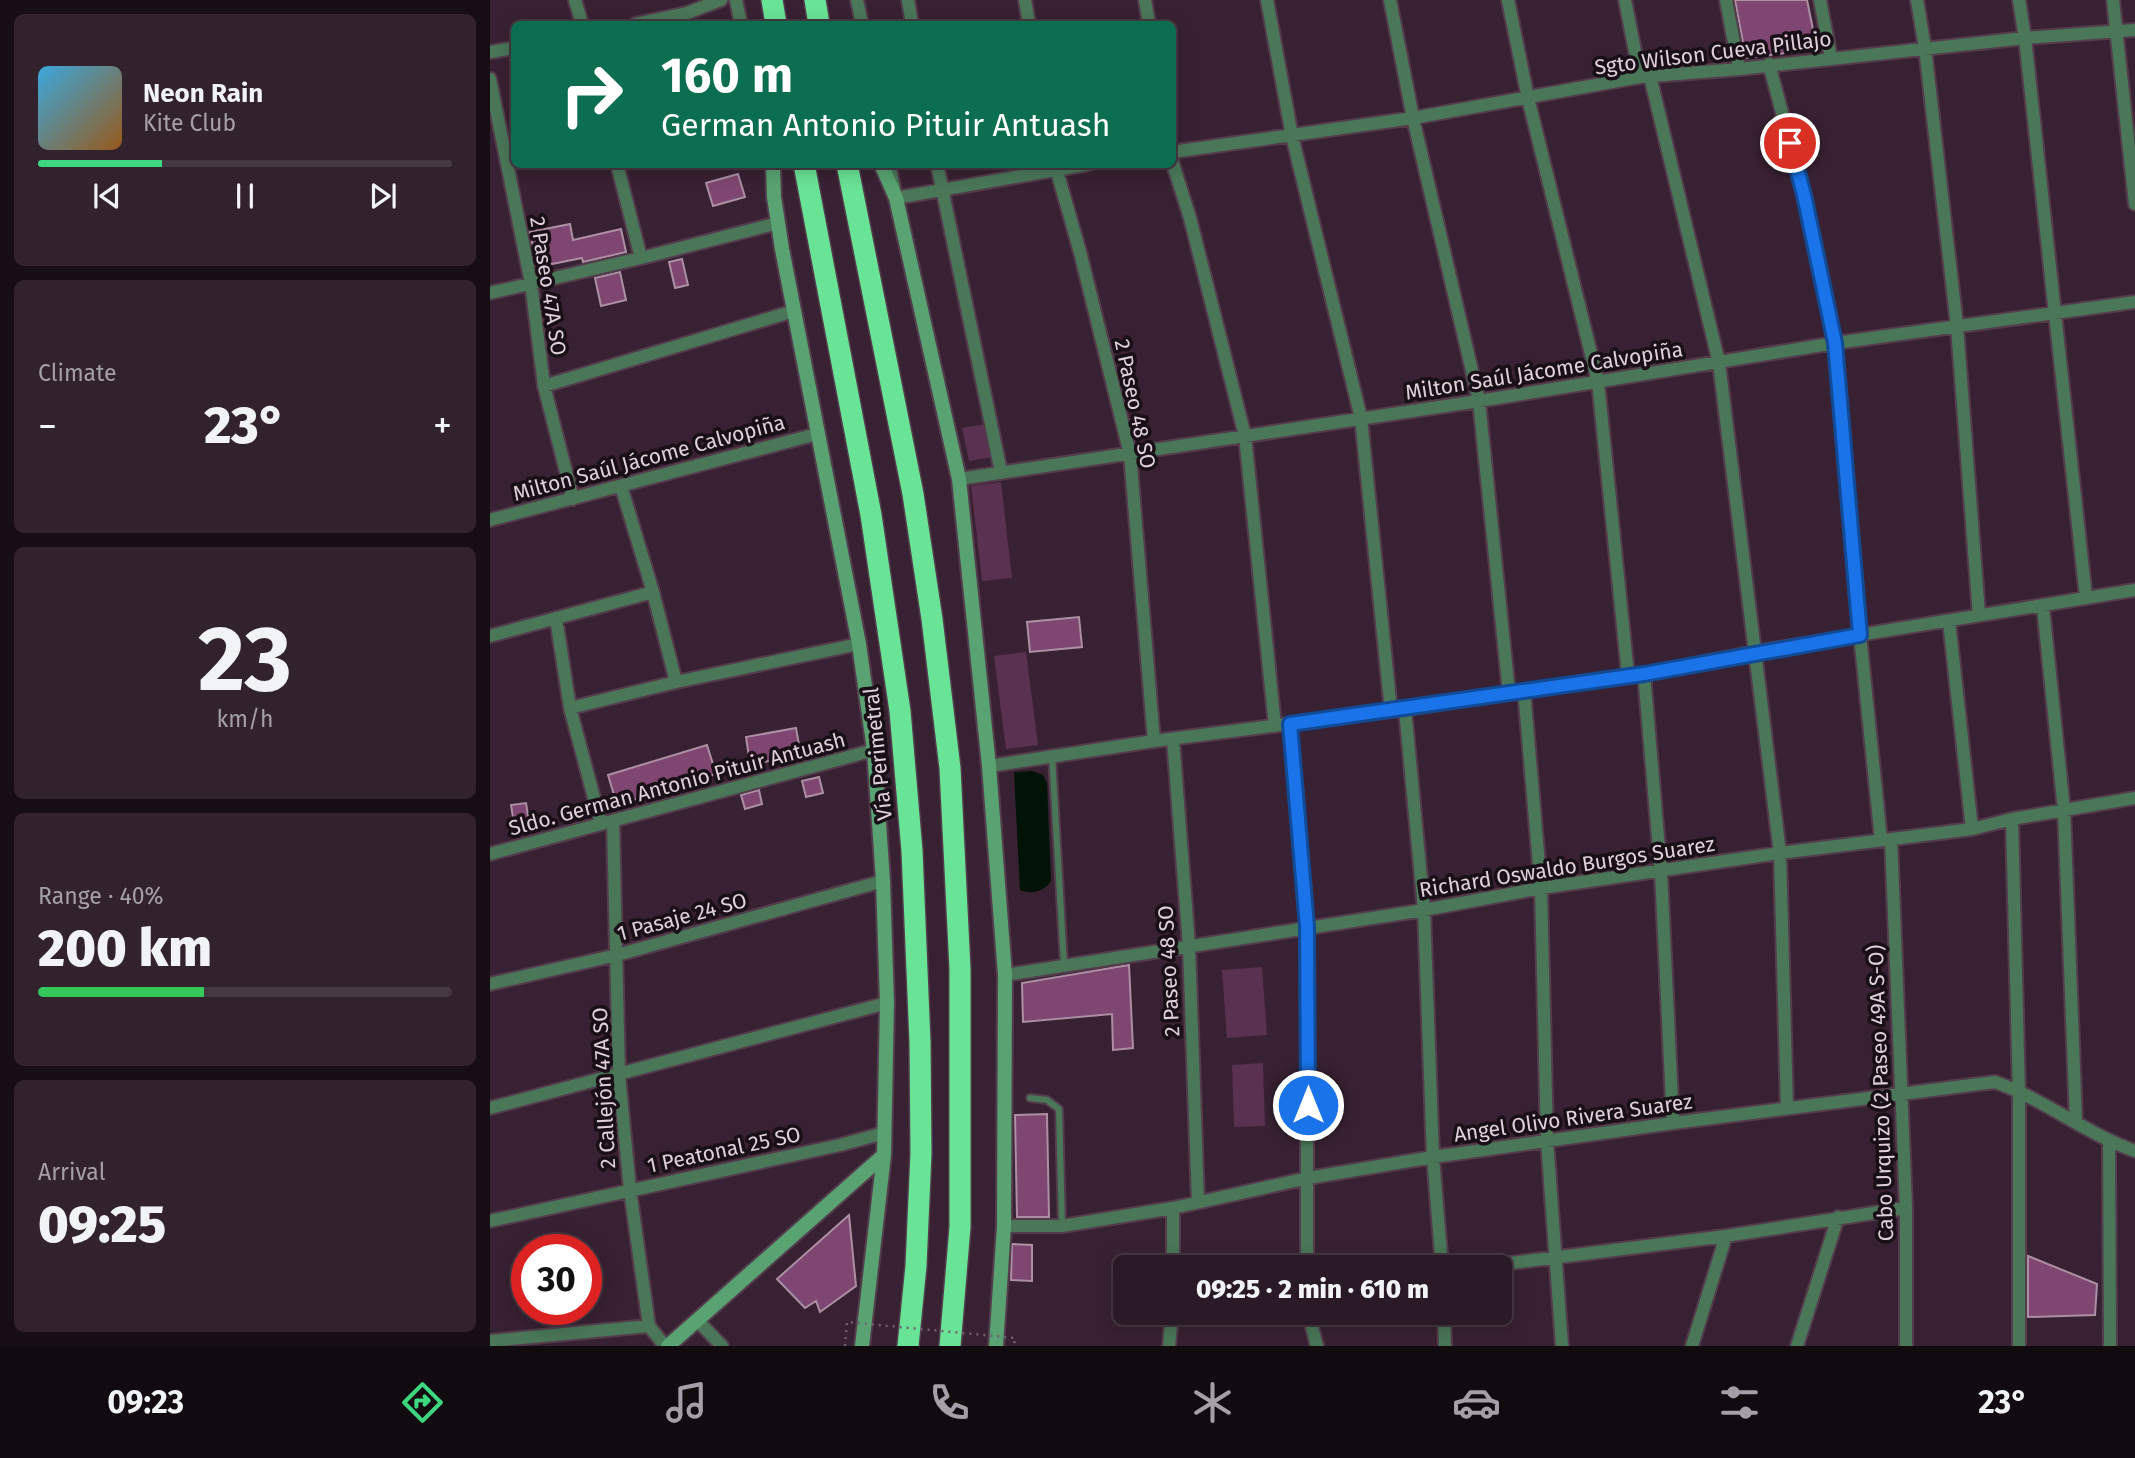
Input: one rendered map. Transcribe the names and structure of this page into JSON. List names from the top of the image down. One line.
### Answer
{"streets":{"highway":["Vía Perimetral"],"street":["Sgto Wilson Cueva Pillajo","2 Paseo 47A SO","Milton Saúl Jácome Calvopiña","2 Paseo 48 SO","Sldo. German Antonio Pituir Antuash","Richard Oswaldo Burgos Suarez","1 Pasaje 24 SO","2 Callejón 47A SO","Cabo Urquizo (2 Paseo 49A S-O)","Angel Olivo Rivera Suarez","1 Peatonal 25 SO"]},"crossings":[["Sgto Wilson Cueva Pillajo","Cabo Urquizo (2 Paseo 49A S-O)"],["2 Paseo 47A SO","Milton Saúl Jácome Calvopiña"],["Milton Saúl Jácome Calvopiña","2 Paseo 48 SO"],["Milton Saúl Jácome Calvopiña","Vía Perimetral"],["Milton Saúl Jácome Calvopiña","Cabo Urquizo (2 Paseo 49A S-O)"],["2 Paseo 48 SO","Richard Oswaldo Burgos Suarez"],["2 Paseo 48 SO","Angel Olivo Rivera Suarez"],["Vía Perimetral","Sldo. German Antonio Pituir Antuash"],["Vía Perimetral","1 Pasaje 24 SO"],["Vía Perimetral","1 Peatonal 25 SO"],["Sldo. German Antonio Pituir Antuash","2 Callejón 47A SO"],["Richard Oswaldo Burgos Suarez","Cabo Urquizo (2 Paseo 49A S-O)"],["1 Pasaje 24 SO","2 Callejón 47A SO"],["2 Callejón 47A SO","1 Peatonal 25 SO"],["Cabo Urquizo (2 Paseo 49A S-O)","Angel Olivo Rivera Suarez"]],"page":{"turn":["160 m","German Antonio Pituir Antuash"],"song":["Neon Rain","Kite Club"],"tile":["Climate",["23","km/h"],["Range · 40%","200 km"],["Arrival","09:25"]],"heat":["−","23°","+"],"limit":"30","trip":"09:25 · 2 min · 610 m","tabs":["09:23","23°"]}}
